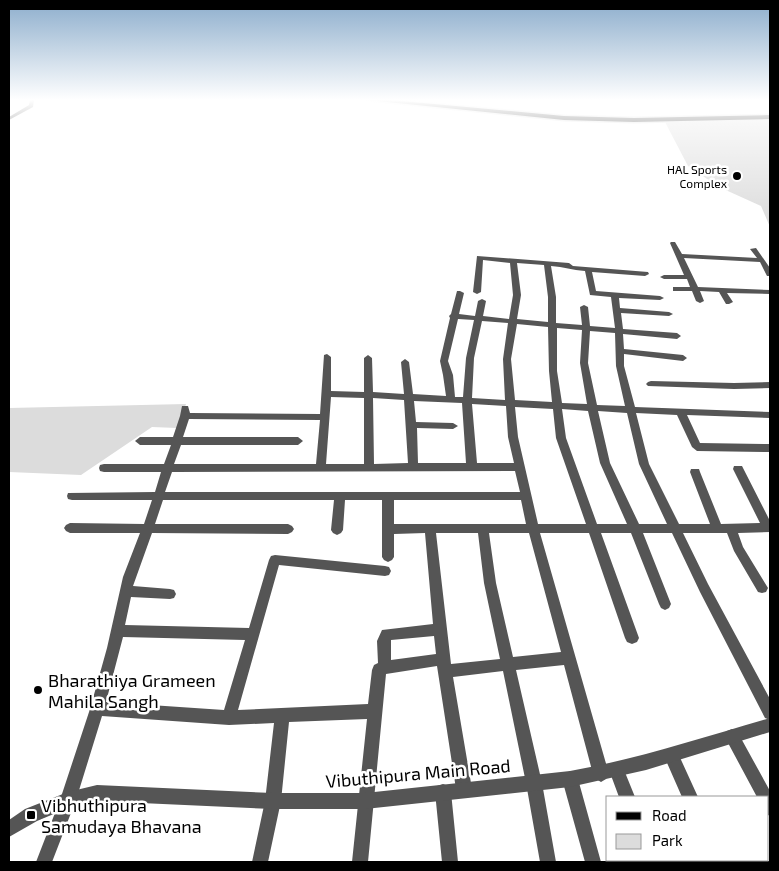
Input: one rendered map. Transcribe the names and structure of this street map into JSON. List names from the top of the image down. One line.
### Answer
{"streets":{"street":["Vibuthipura Main Road"]},"places":{"other":["HAL Sports Complex","Bharathiya Grameen Mahila Sangh"],"transit":["Vibhuthipura Samudaya Bhavana"]},"legend":["Road","Park"]}
